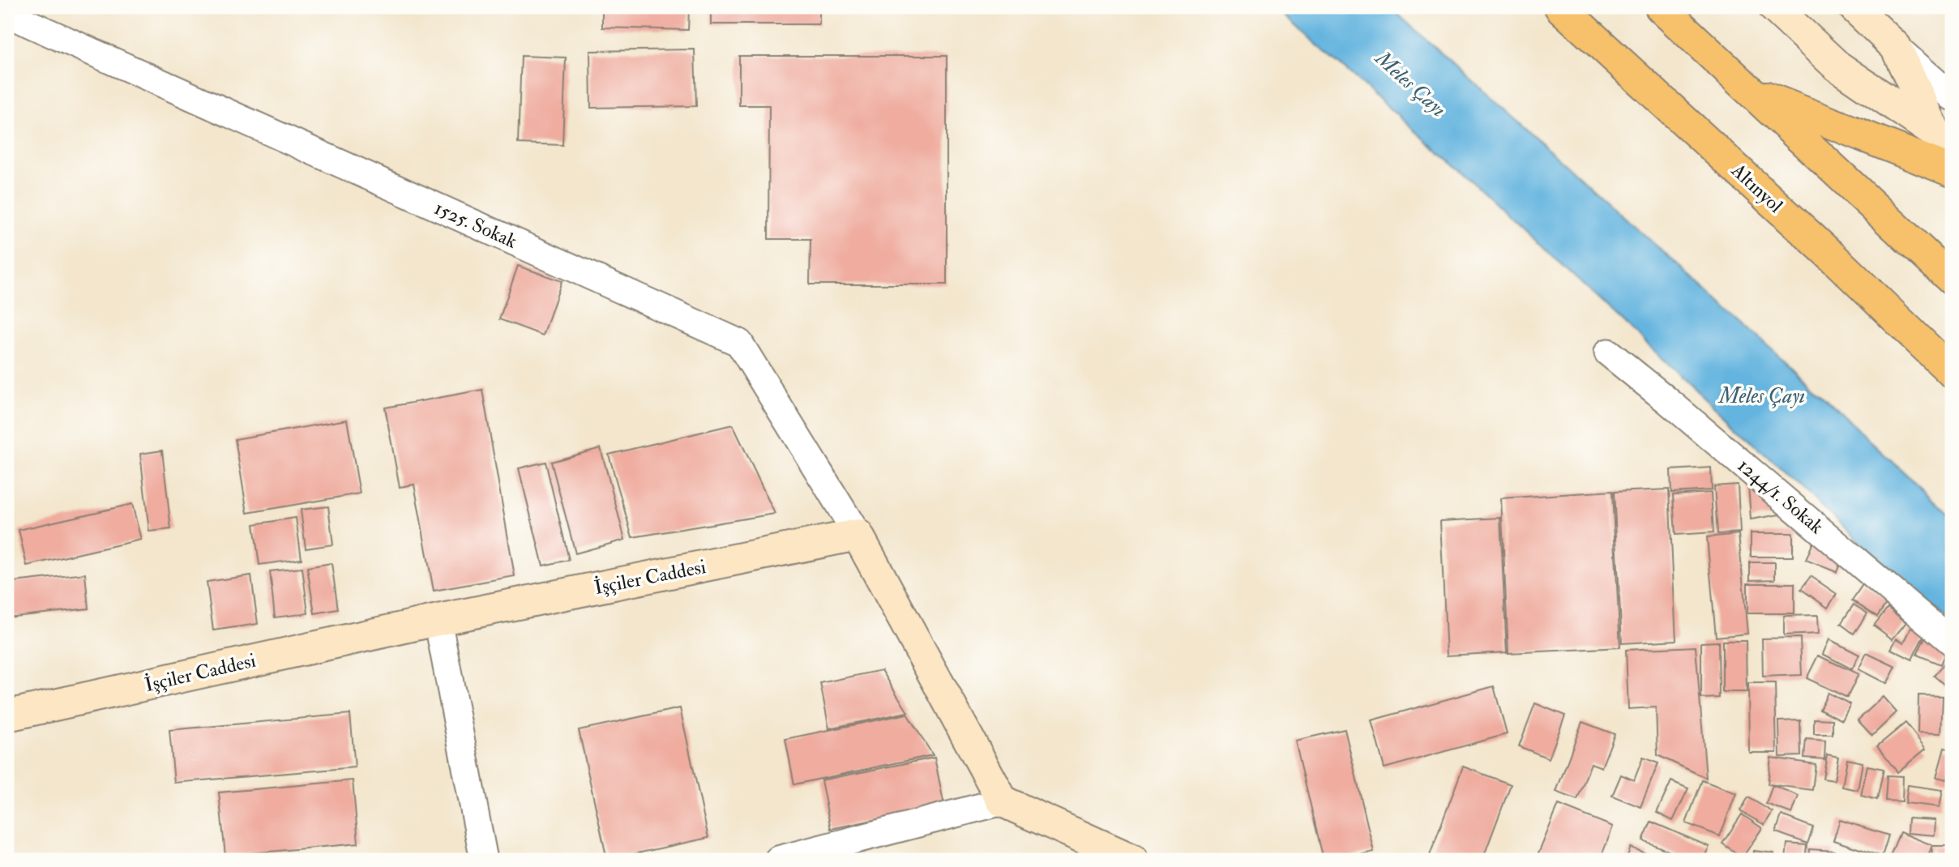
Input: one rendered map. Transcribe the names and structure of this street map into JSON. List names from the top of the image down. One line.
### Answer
{"streets":{"highway":["Altınyol"],"street":["1525. Sokak","1244/1. Sokak","İşçiler Caddesi"]},"crossings":[["1525. Sokak","İşçiler Caddesi"]],"water":["Meles Çayı"]}
